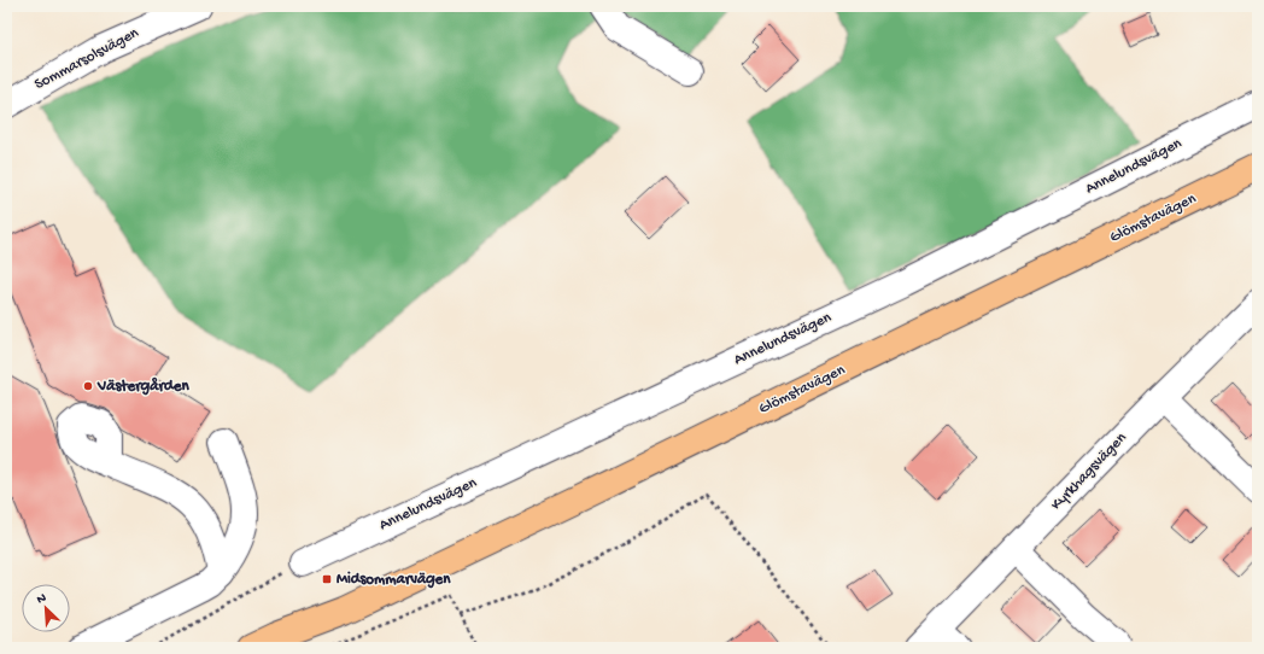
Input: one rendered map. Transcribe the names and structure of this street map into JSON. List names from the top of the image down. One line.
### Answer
{"streets":{"main road":["Glömstavägen"],"street":["Sommarsolsvägen","Annelundsvägen","Kyrkhagsvägen"]},"places":{"other":["Västergården"],"transit":["Midsommarvägen"]},"north":"top left"}
